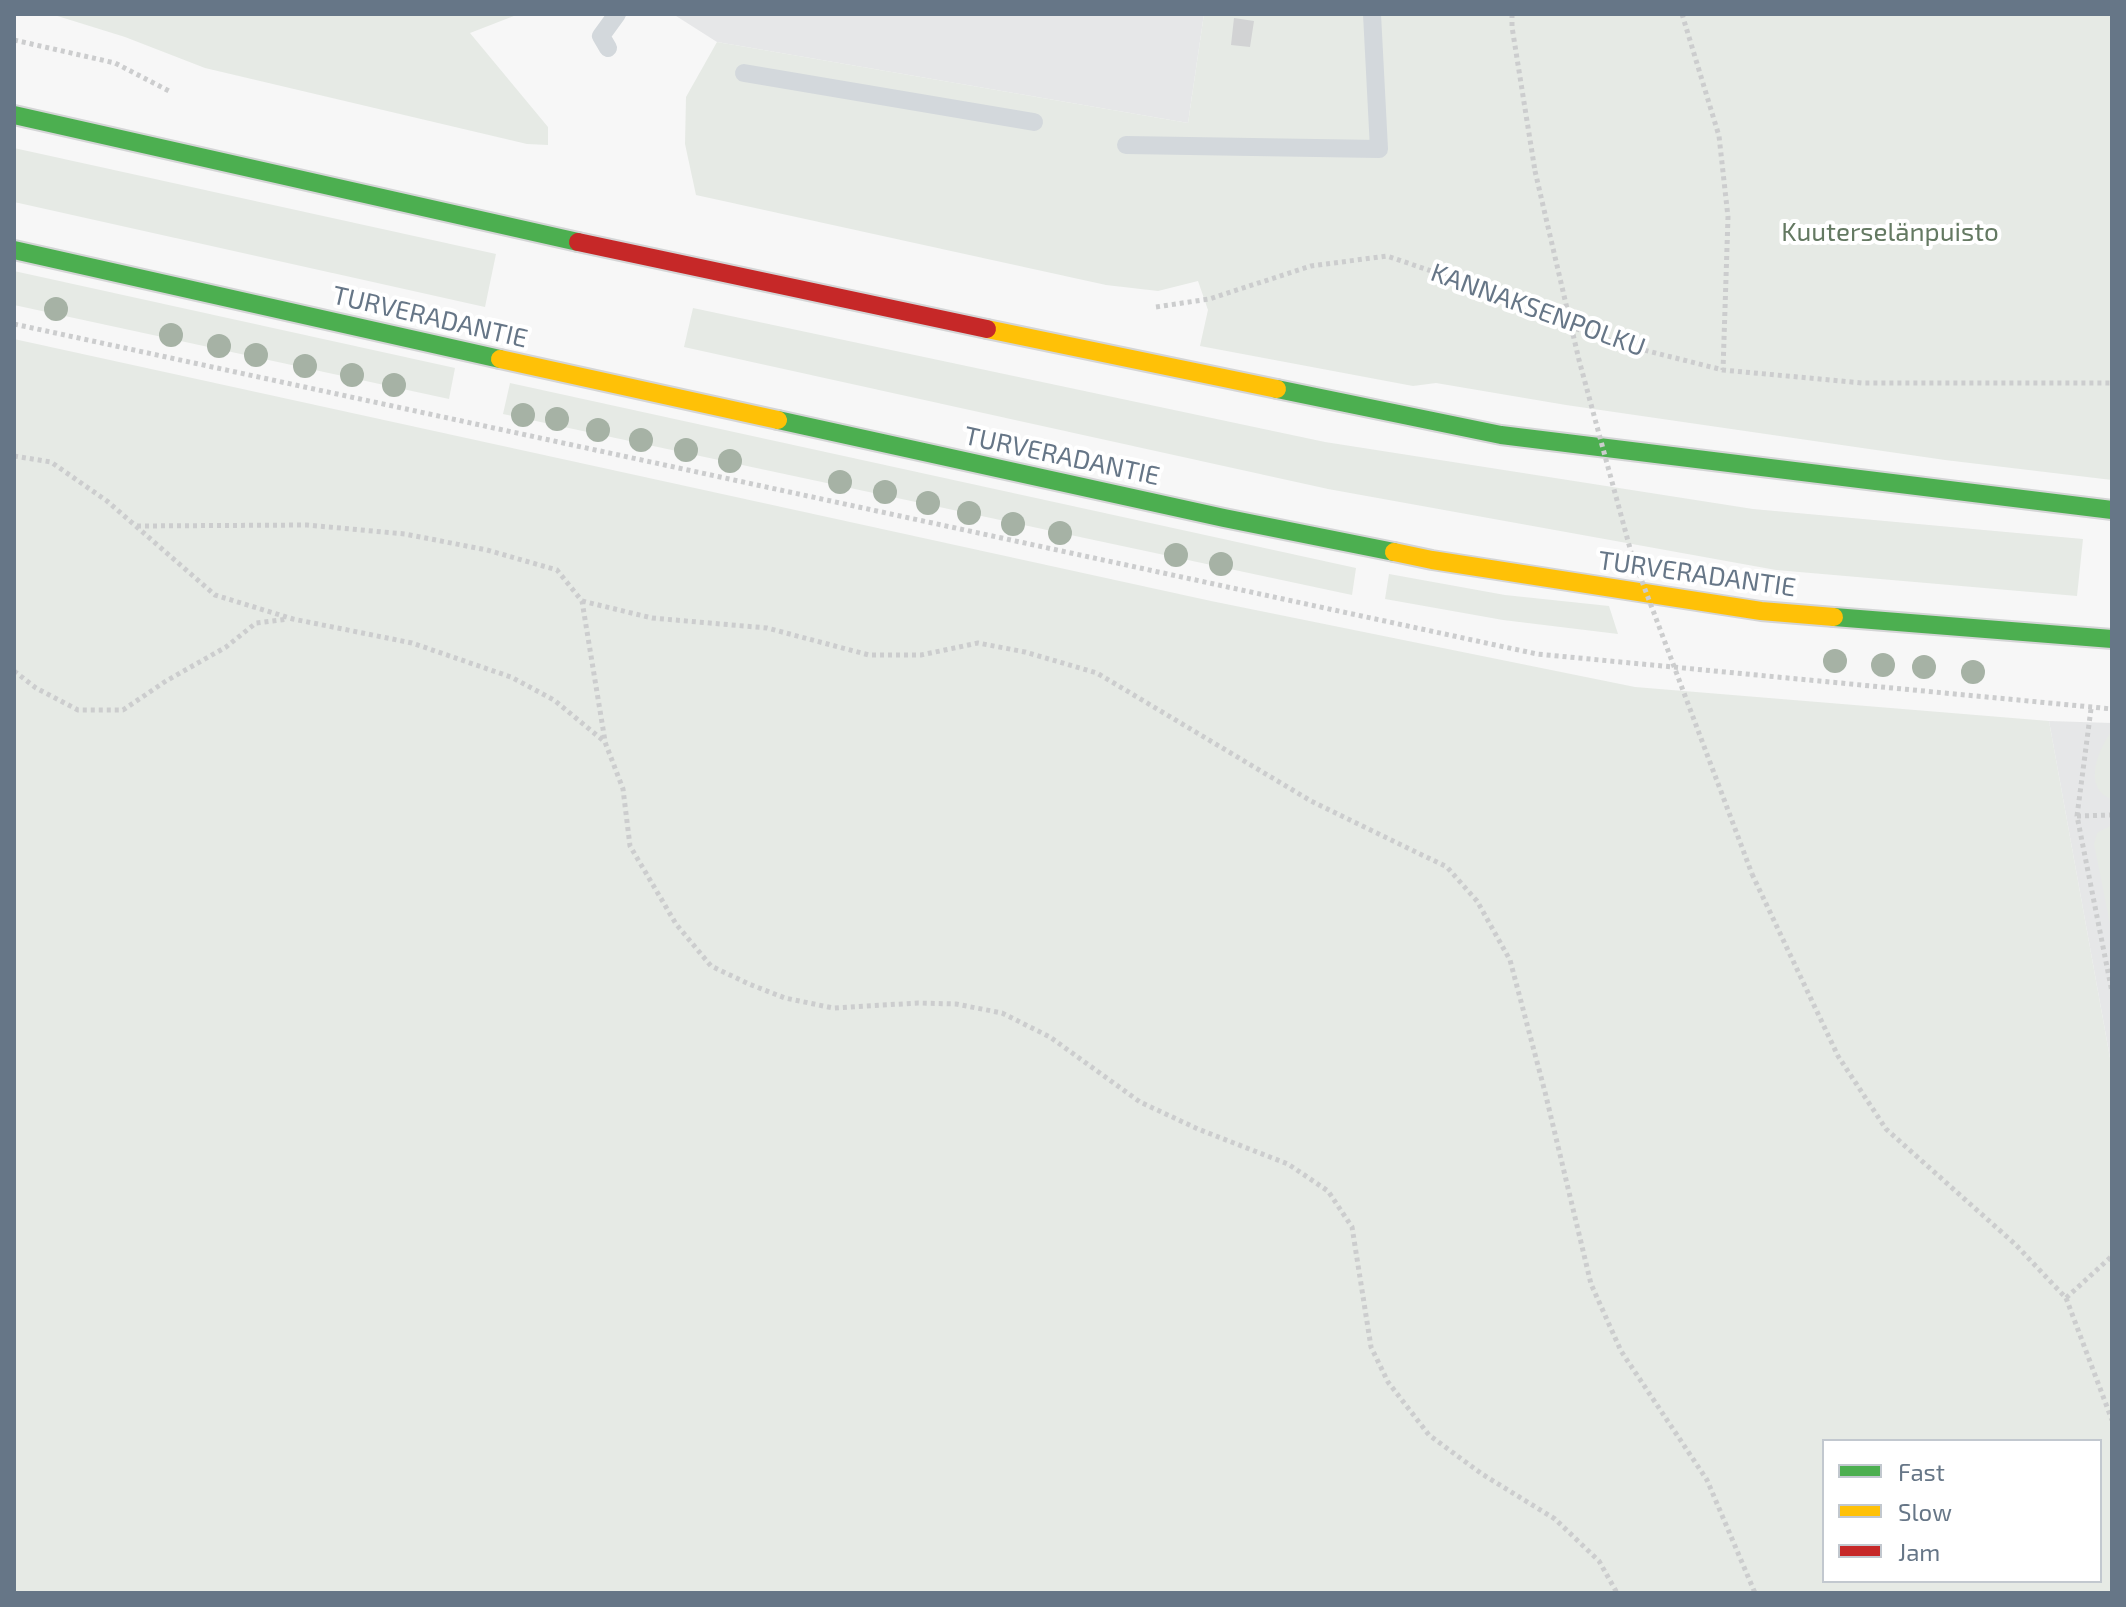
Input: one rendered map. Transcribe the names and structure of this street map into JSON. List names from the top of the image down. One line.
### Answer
{"streets":{"main road":["TURVERADANTIE"],"path":["KANNAKSENPOLKU"]},"parks":["Kuuterselänpuisto"],"legend":["Fast","Slow","Jam"]}
